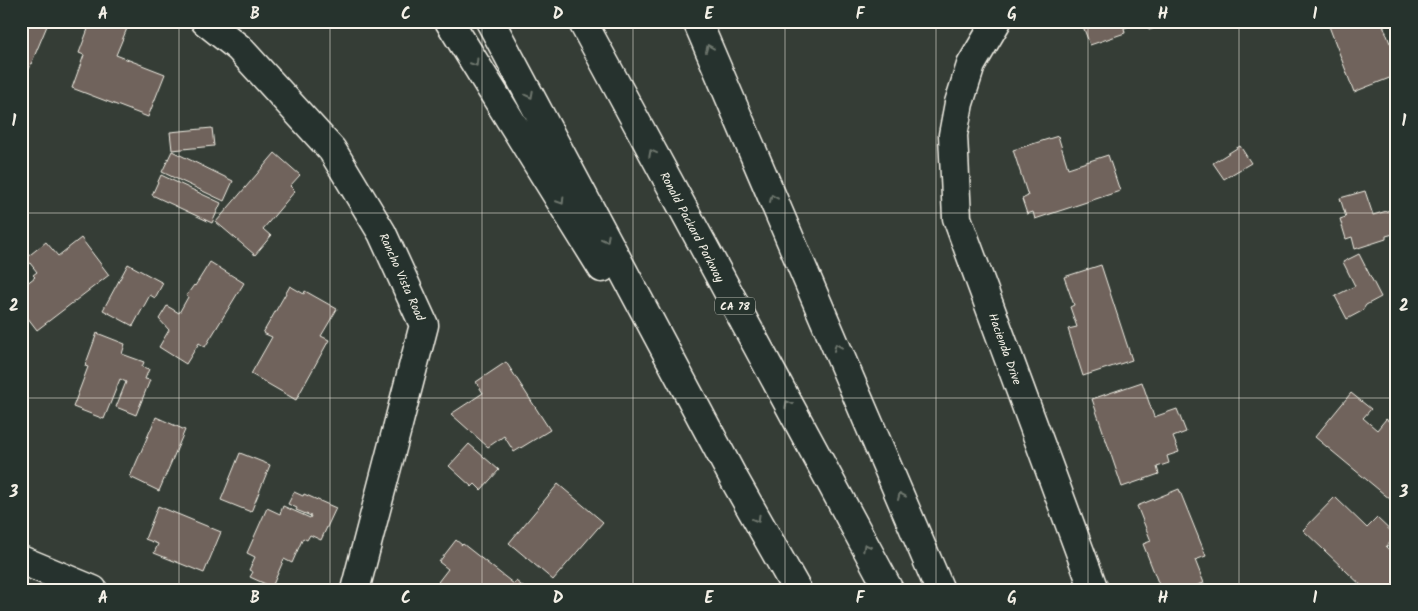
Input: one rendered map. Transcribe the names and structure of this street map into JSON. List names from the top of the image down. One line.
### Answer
{"streets":{"main road":["Ronald Packard Parkway","Rancho Vista Road","CA 78","Hacienda Drive"]},"grid":{"columns":["A","B","C","D","E","F","G","H","I"],"rows":["1","2","3"]}}
